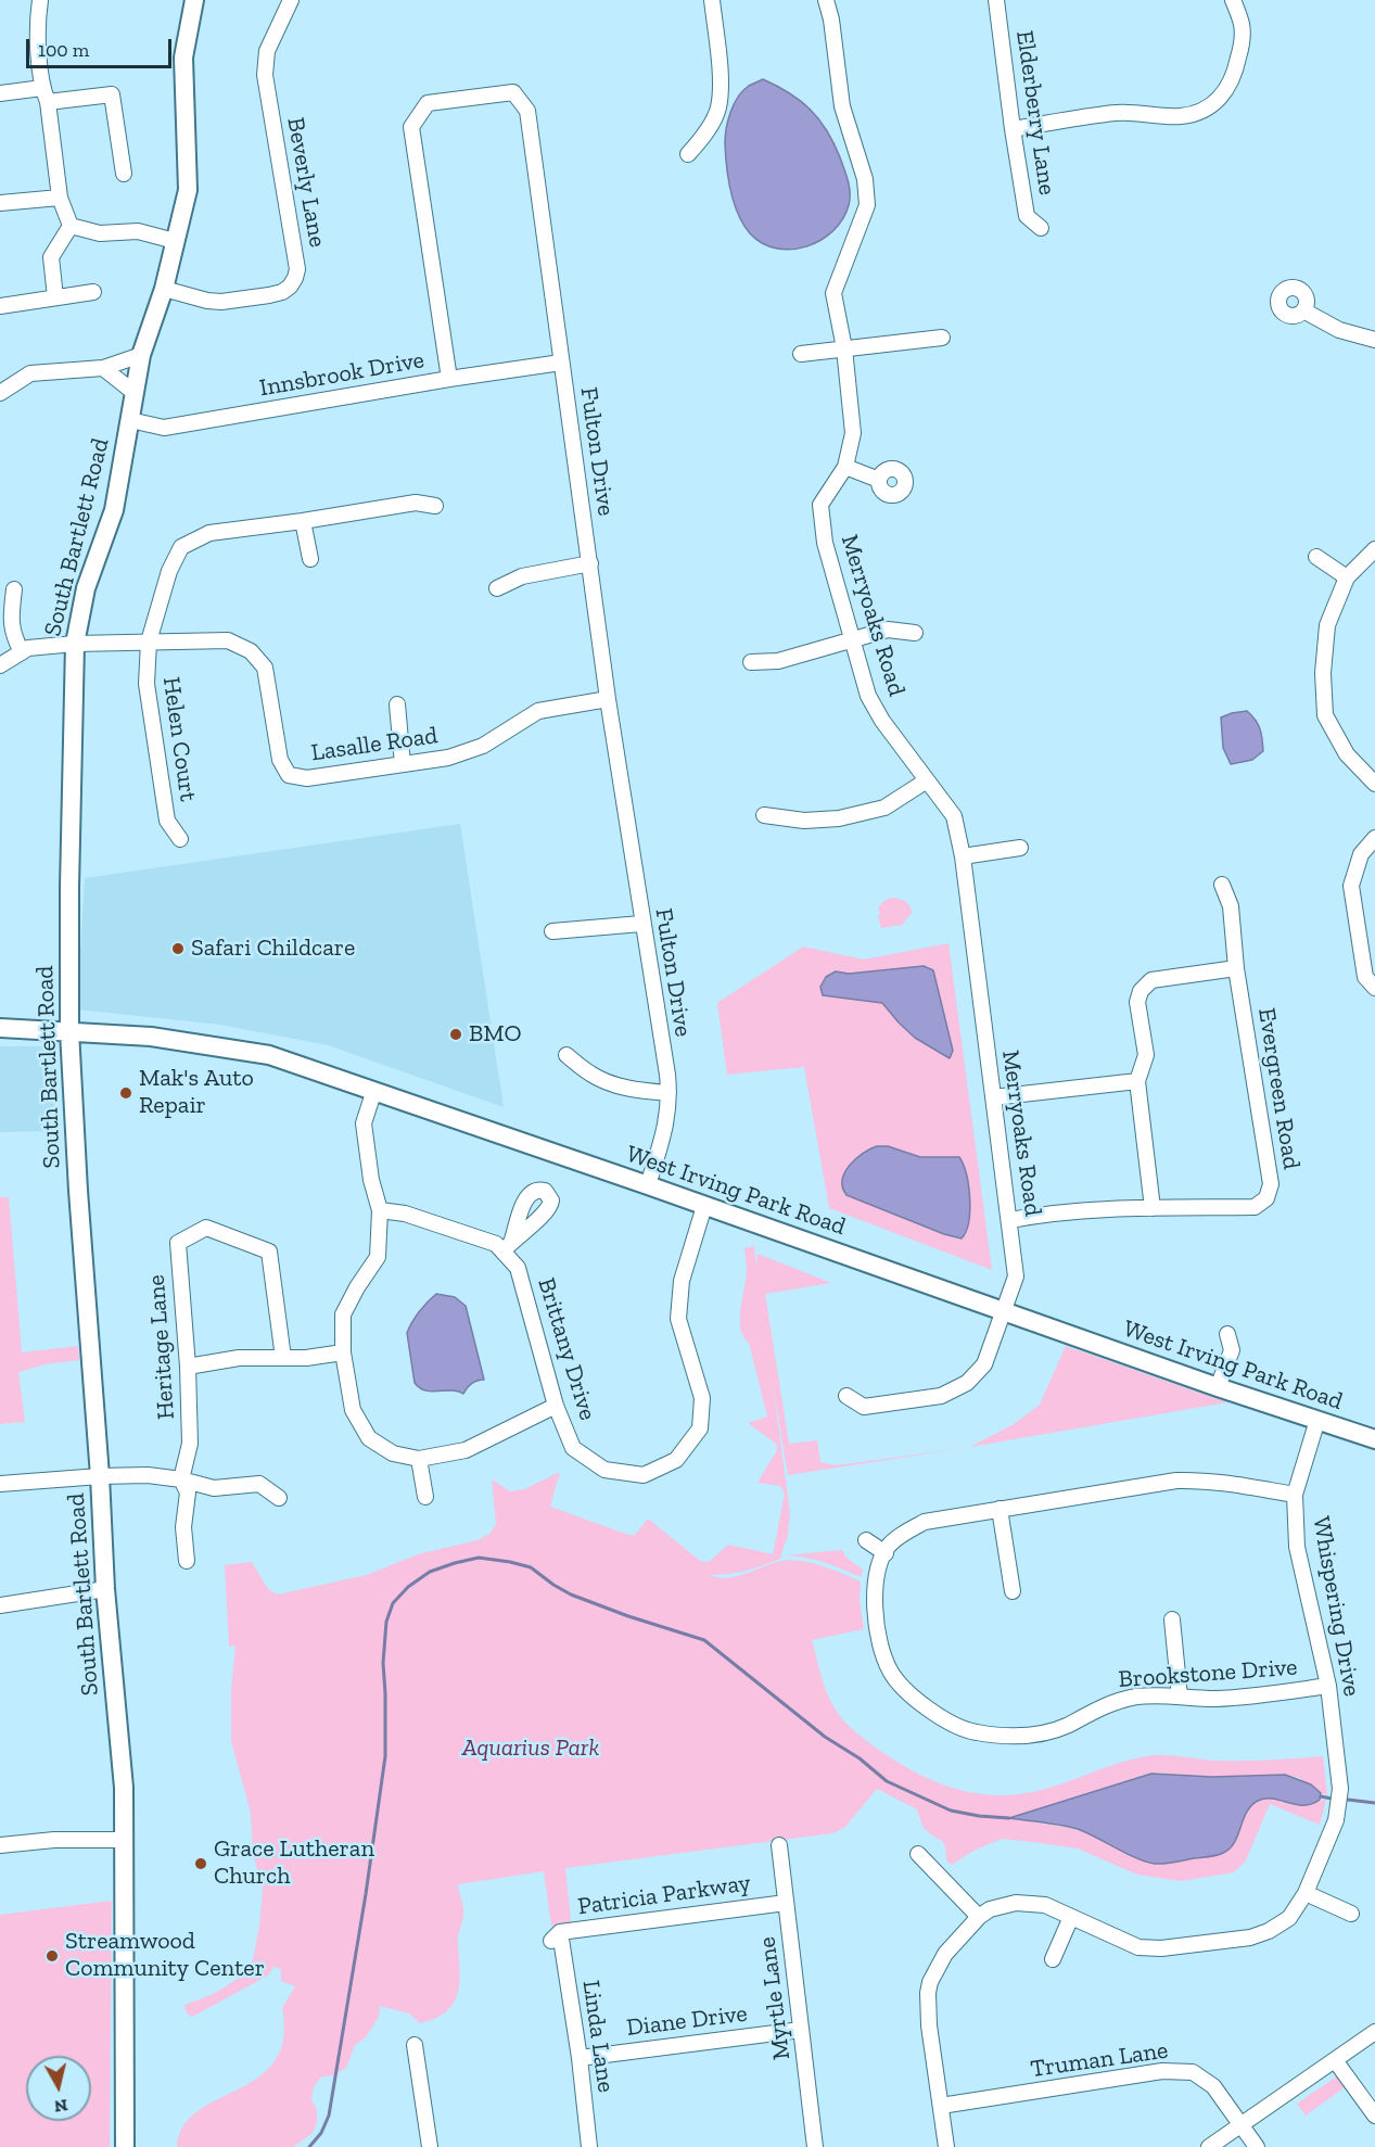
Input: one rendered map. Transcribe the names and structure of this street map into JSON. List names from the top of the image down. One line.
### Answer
{"streets":{"main road":["South Bartlett Road","West Irving Park Road"],"street":["Elderberry Lane","Beverly Lane","Innsbrook Drive","Fulton Drive","Merryoaks Road","Helen Court","Lasalle Road","Evergreen Road","Heritage Lane","Brittany Drive","Whispering Drive","Brookstone Drive","Patricia Parkway","Myrtle Lane","Diane Drive","Linda Lane","Truman Lane"]},"crossings":[["Beverly Lane","South Bartlett Road"],["Innsbrook Drive","Fulton Drive"],["Innsbrook Drive","South Bartlett Road"],["Fulton Drive","Lasalle Road"],["Fulton Drive","West Irving Park Road"],["South Bartlett Road","Lasalle Road"],["South Bartlett Road","West Irving Park Road"],["Merryoaks Road","Evergreen Road"],["Merryoaks Road","West Irving Park Road"],["Helen Court","Lasalle Road"],["West Irving Park Road","Brittany Drive"],["West Irving Park Road","Whispering Drive"],["Whispering Drive","Brookstone Drive"],["Whispering Drive","Truman Lane"],["Patricia Parkway","Myrtle Lane"],["Patricia Parkway","Linda Lane"],["Myrtle Lane","Diane Drive"],["Diane Drive","Linda Lane"]],"parks":["Aquarius Park"],"places":["Safari Childcare","BMO","Mak's Auto Repair","Grace Lutheran Church","Streamwood Community Center"],"scale_bar":"100 m","north":"bottom"}
